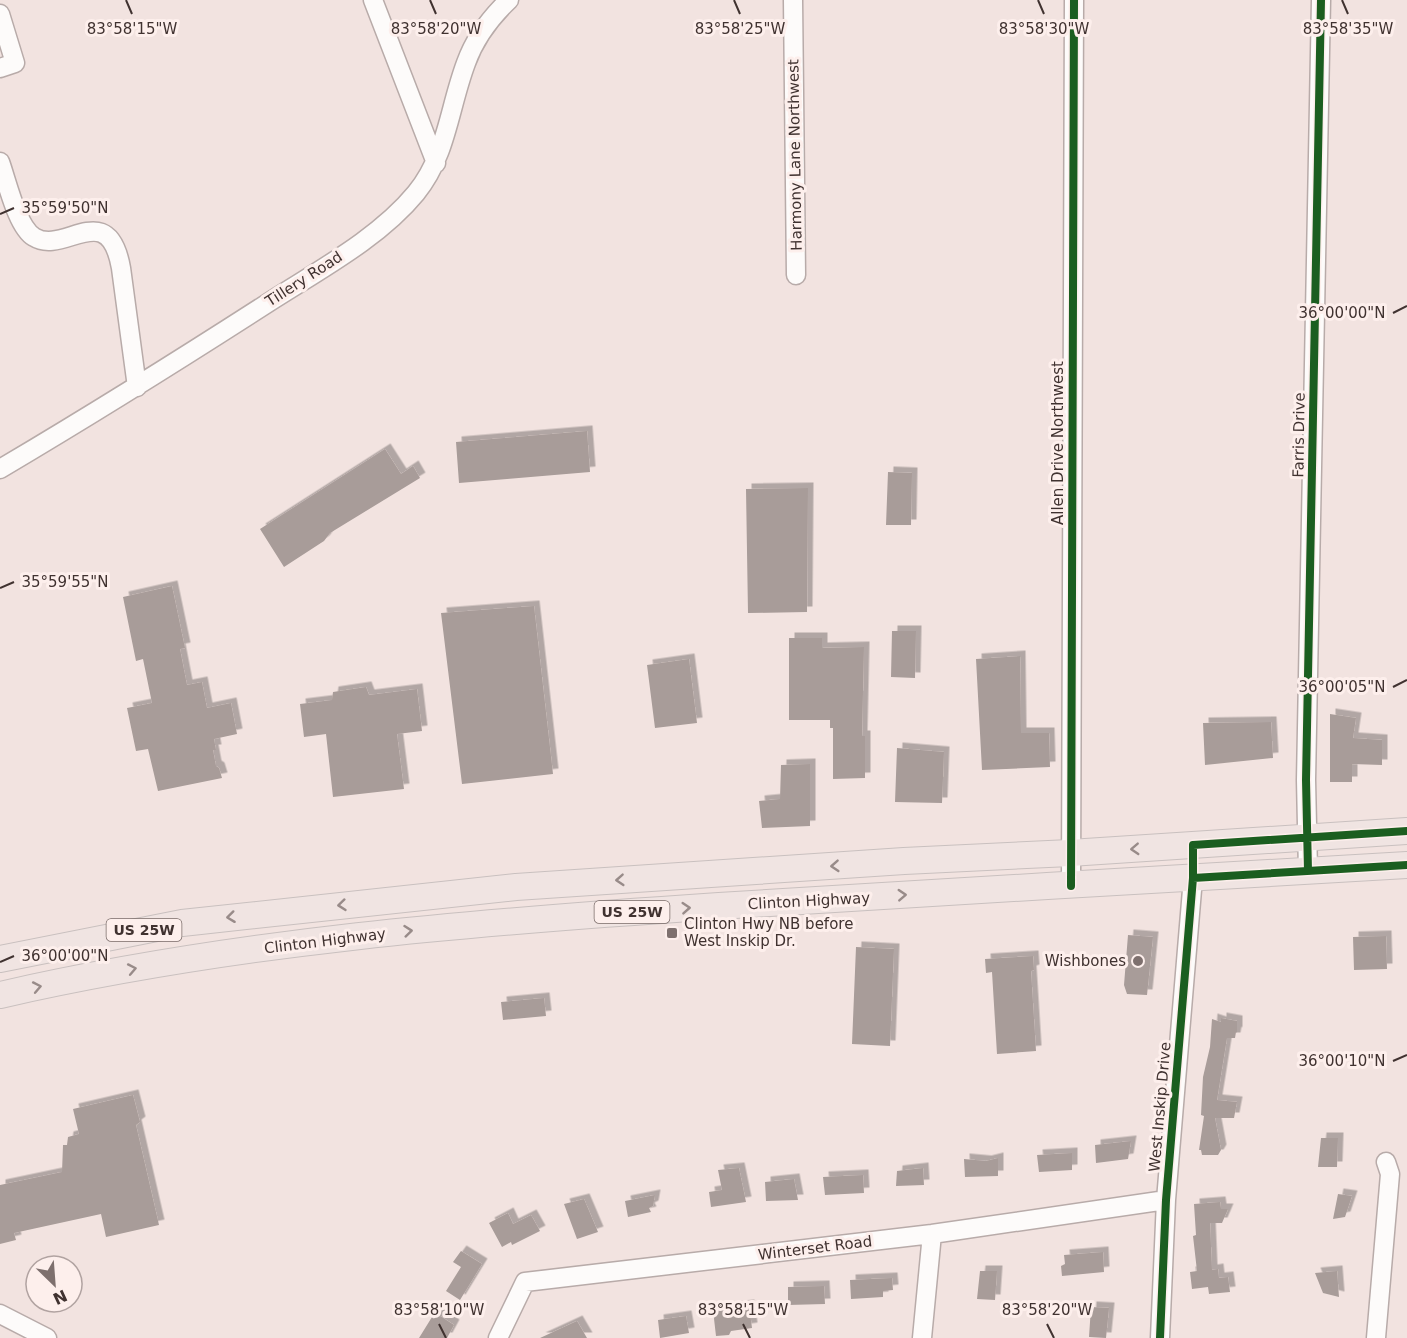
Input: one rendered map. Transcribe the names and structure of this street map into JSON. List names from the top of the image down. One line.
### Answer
{"streets":{"highway":["Clinton Highway","US 25W"],"street":["Harmony Lane Northwest","Tillery Road","Farris Drive","Allen Drive Northwest","West Inskip Drive","Winterset Road"]},"crossings":[["Farris Drive","Clinton Highway"],["Farris Drive","US 25W"],["Allen Drive Northwest","Clinton Highway"],["Allen Drive Northwest","US 25W"],["Clinton Highway","West Inskip Drive"],["West Inskip Drive","Winterset Road"]],"places":{"transit":["Clinton Hwy NB before West Inskip Dr."],"other":["Wishbones"]},"north":"bottom right","coordinates":["83°58'15\"W","83°58'20\"W","83°58'25\"W","83°58'30\"W","83°58'35\"W","35°59'50\"N","36°00'00\"N","35°59'55\"N","36°00'05\"N","36°00'10\"N","83°58'10\"W"]}
